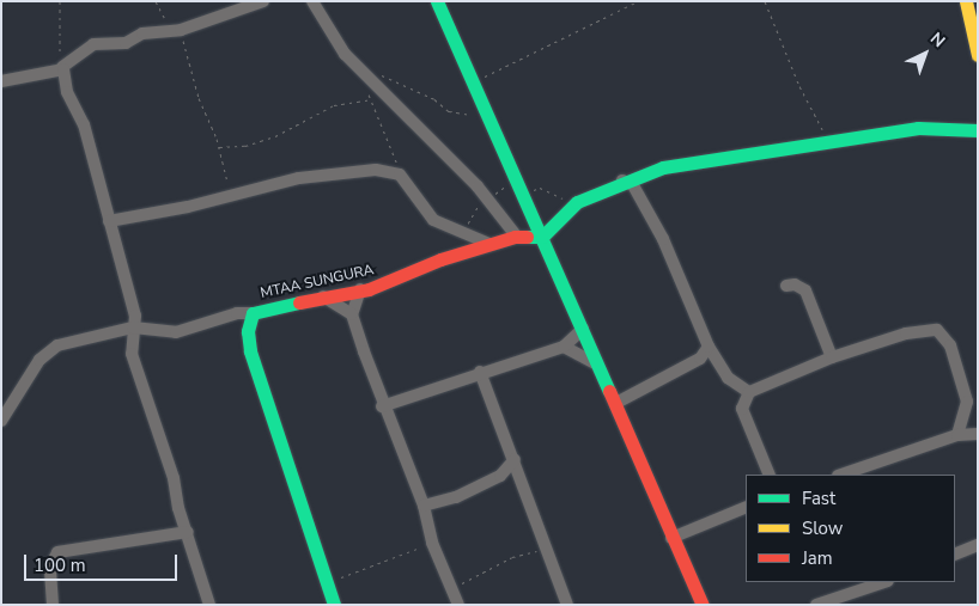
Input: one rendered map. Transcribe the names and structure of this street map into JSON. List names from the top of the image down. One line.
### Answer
{"streets":{"street":["MTAA SUNGURA"]},"legend":["Fast","Slow","Jam"],"scale_bar":"100 m","north":"top right"}
